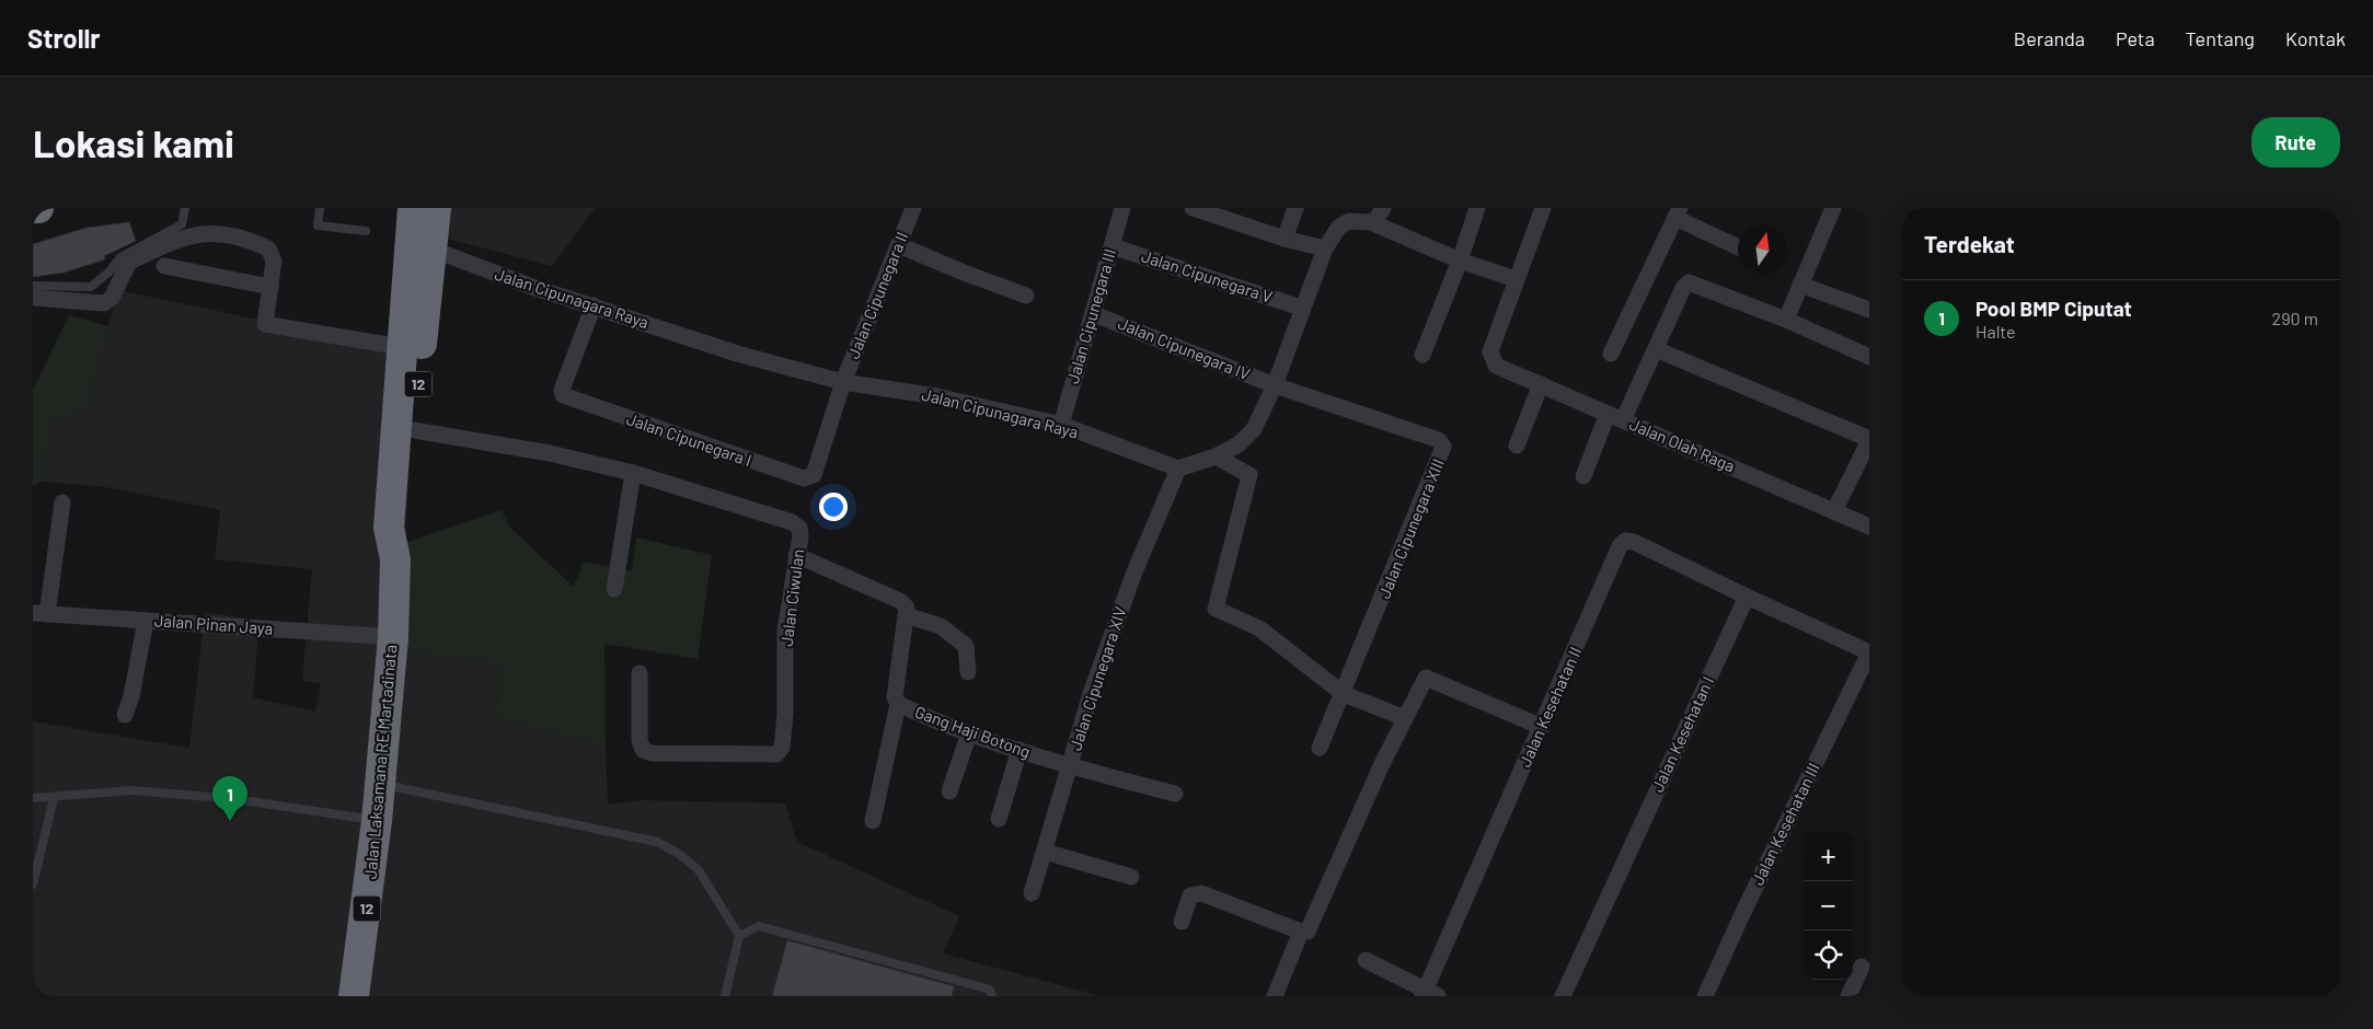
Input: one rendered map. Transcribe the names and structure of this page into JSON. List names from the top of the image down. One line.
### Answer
{"streets":{"highway":["12","Jalan Laksamana RE Martadinata"],"street":["Jalan Cipunegara V","Jalan Cipunegara II","Jalan Cipunagara Raya","Jalan Cipunegara III","Jalan Cipunegara IV","Jalan Cipunegara I","Jalan Olah Raga","Jalan Cipunegara XIII","Jalan Ciwulan","Jalan Pinan Jaya","Jalan Cipunegara XIV","Jalan Kesehatan II","Gang Haji Botong","Jalan Kesehatan I","Jalan Kesehatan III"]},"crossings":[["Jalan Cipunegara V","Jalan Cipunegara III"],["Jalan Cipunegara II","Jalan Cipunagara Raya"],["Jalan Cipunegara II","Jalan Cipunegara I"],["Jalan Cipunagara Raya","Jalan Cipunegara III"],["Jalan Cipunagara Raya","Jalan Cipunegara I"],["Jalan Cipunagara Raya","Jalan Cipunegara XIV"],["Jalan Cipunagara Raya","Jalan Laksamana RE Martadinata"],["Jalan Cipunegara III","Jalan Cipunegara IV"],["Jalan Cipunegara IV","Jalan Cipunegara XIII"],["Jalan Ciwulan","Jalan Laksamana RE Martadinata"],["Jalan Pinan Jaya","Jalan Laksamana RE Martadinata"],["Jalan Cipunegara XIV","Gang Haji Botong"],["Jalan Kesehatan II","Jalan Kesehatan I"]],"north":"top","page":{"header":"Strollr","nav":["Beranda","Peta","Tentang","Kontak"],"buttons":"Rute","title":"Lokasi kami","heading":"Terdekat","list":[{"mark":"1","name":"Pool BMP Ciputat","note":"Halte","value":"290 m"}],"pins":"1","map_buttons":["+","−"]}}
